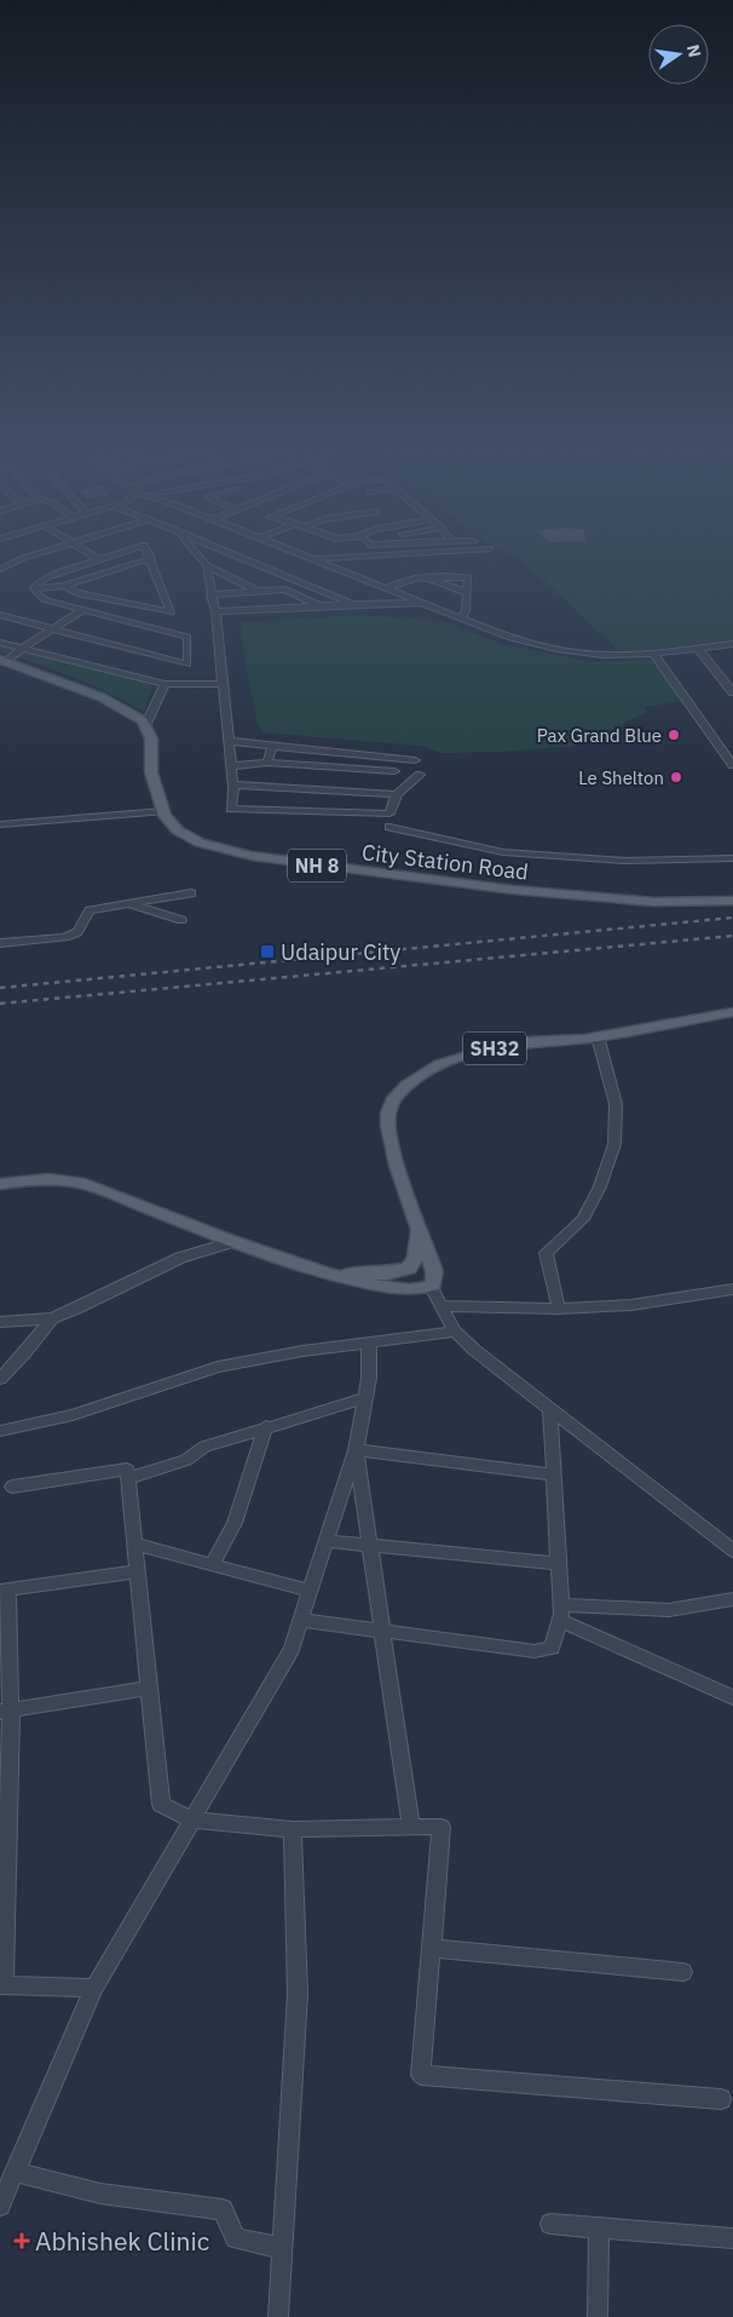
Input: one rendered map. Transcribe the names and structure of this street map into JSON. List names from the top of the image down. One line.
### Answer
{"streets":{"main road":["City Station Road","NH 8","SH32"]},"places":{"other":["Pax Grand Blue","Le Shelton"],"transit":["Udaipur City"],"health":["Abhishek Clinic"]},"north":"right"}
